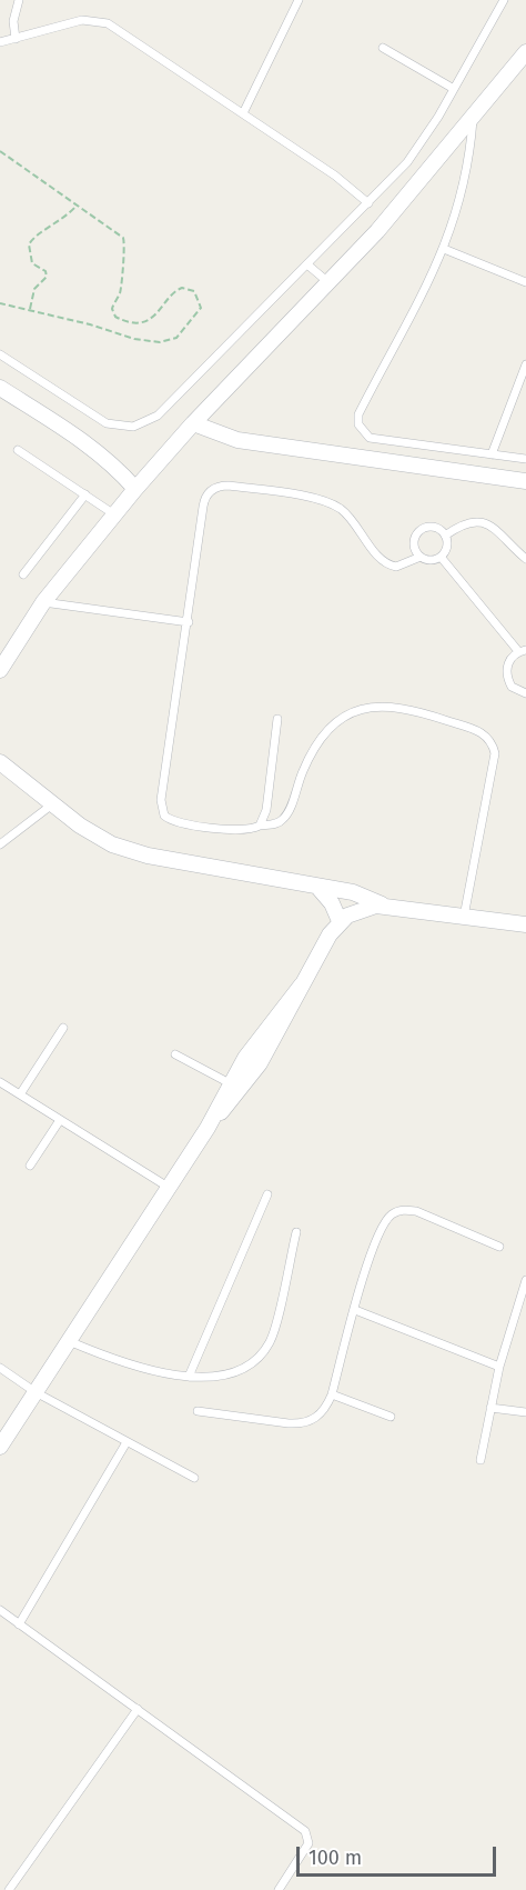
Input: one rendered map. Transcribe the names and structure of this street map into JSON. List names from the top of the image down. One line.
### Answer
{"scale_bar":"100 m"}
